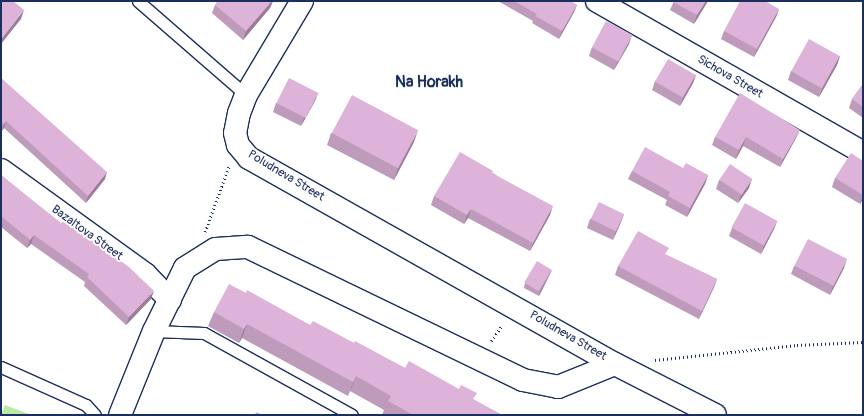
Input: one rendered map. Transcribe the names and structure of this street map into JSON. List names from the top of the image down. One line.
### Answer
{"streets":{"street":["Sichova Street","Poludneva Street","Bazaltova Street"]},"crossings":[["Poludneva Street","Bazaltova Street"]],"districts":["Na Horakh"]}
